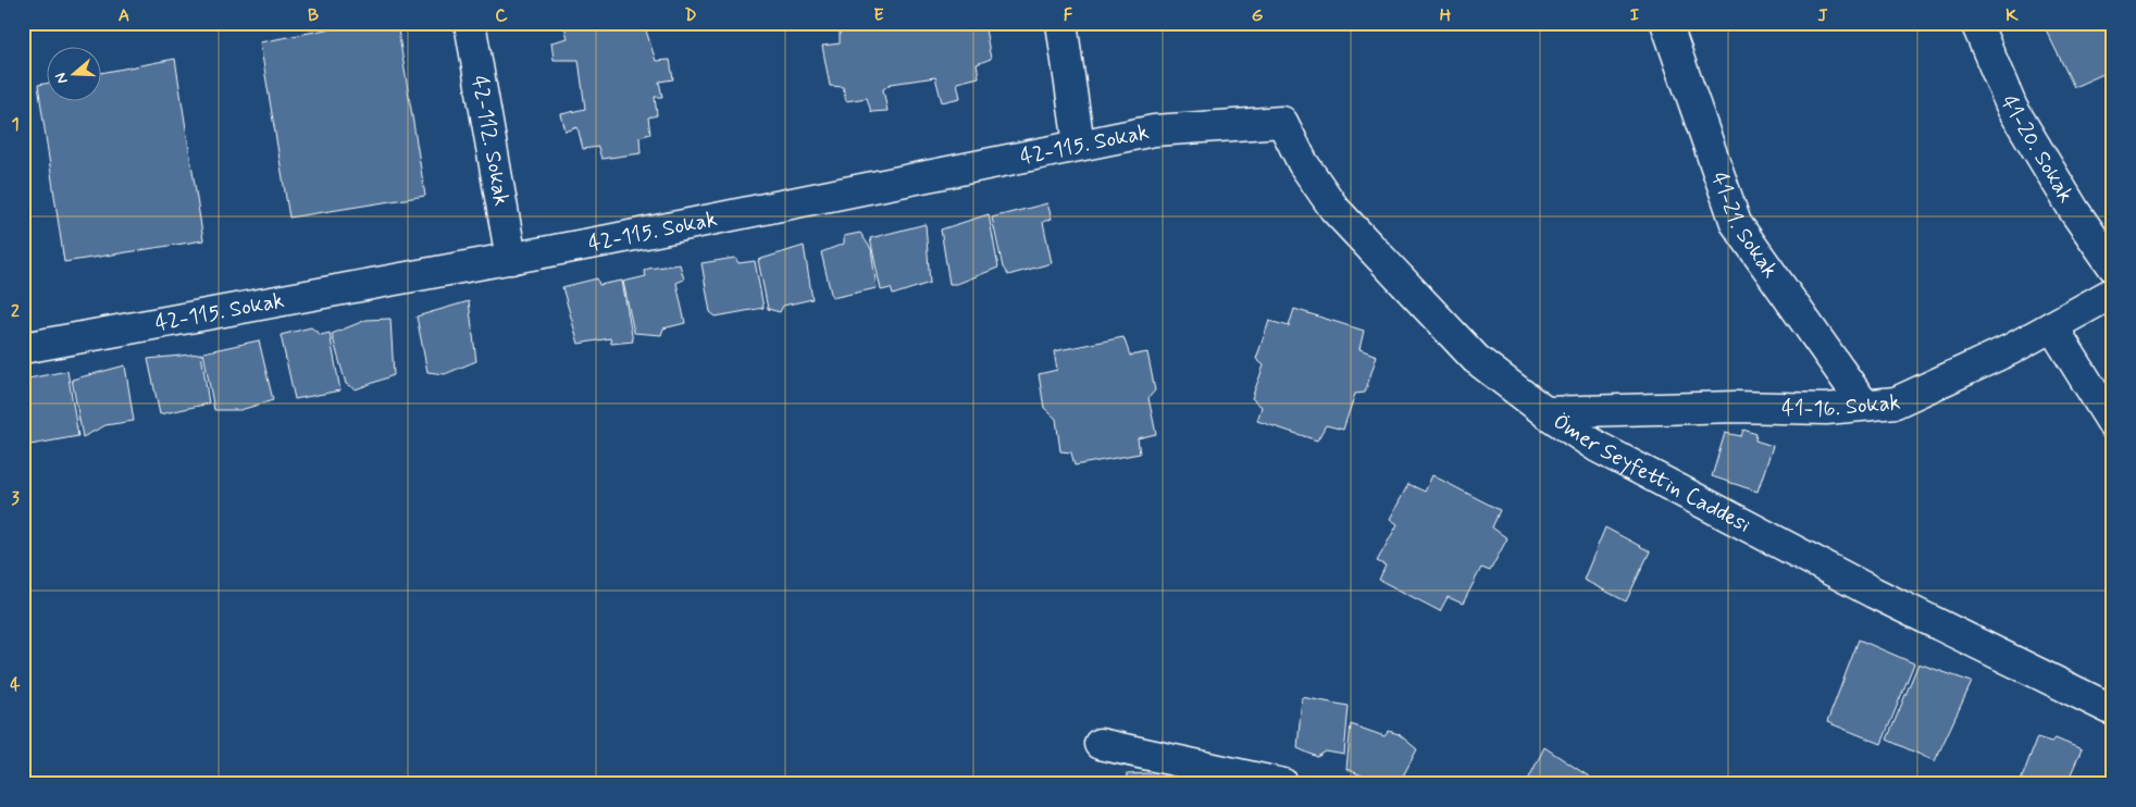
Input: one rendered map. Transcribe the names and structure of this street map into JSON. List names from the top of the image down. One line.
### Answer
{"streets":{"street":["42-112. Sokak","42-115. Sokak","41-20. Sokak","41-21. Sokak","41-16. Sokak","Ömer Seyfettin Caddesi"]},"crossings":[["42-112. Sokak","42-115. Sokak"],["42-115. Sokak","Ömer Seyfettin Caddesi"],["41-21. Sokak","41-16. Sokak"],["41-16. Sokak","Ömer Seyfettin Caddesi"]],"north":"left","grid":{"columns":["A","B","C","D","E","F","G","H","I","J","K"],"rows":["1","2","3","4"]}}
